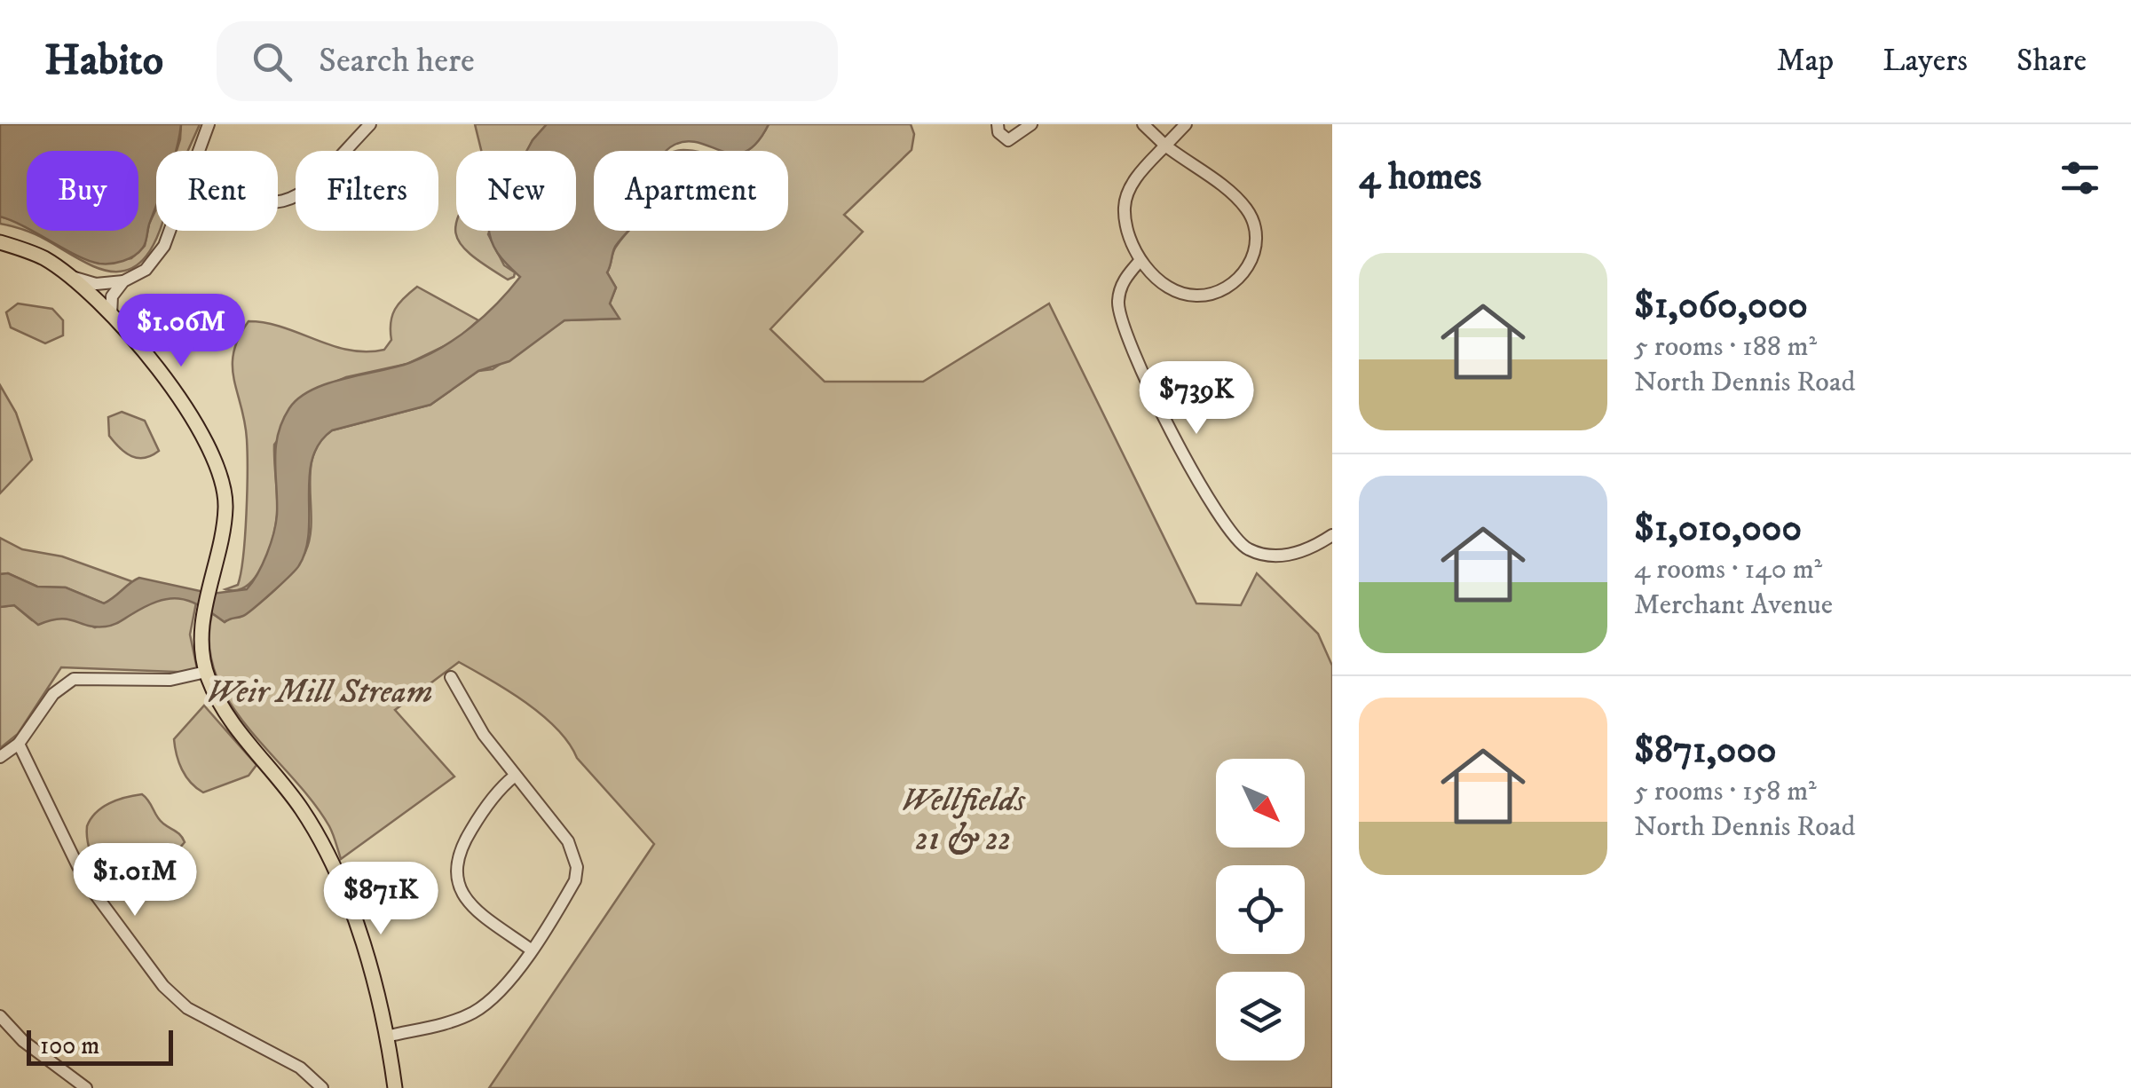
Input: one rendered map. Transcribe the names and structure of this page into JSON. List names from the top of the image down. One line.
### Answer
{"parks":["Weir Mill Stream","Wellfields 21 & 22"],"scale_bar":"100 m","north":"bottom right","page":{"header":"Habito","search":"Search here","nav":["Map","Layers","Share"],"heading":"4 homes","chip":["Buy","Rent","Filters","New","Apartment"],"list":[{"name":"$1,060,000","note":"5 rooms · 188 m² · North Dennis Road"},{"name":"$1,010,000","note":"4 rooms · 140 m² · Merchant Avenue"},{"name":"$871,000","note":"5 rooms · 158 m² · North Dennis Road"}],"price":["$1.06M","$739K","$1.01M","$871K"],"scale":"100 m"}}
